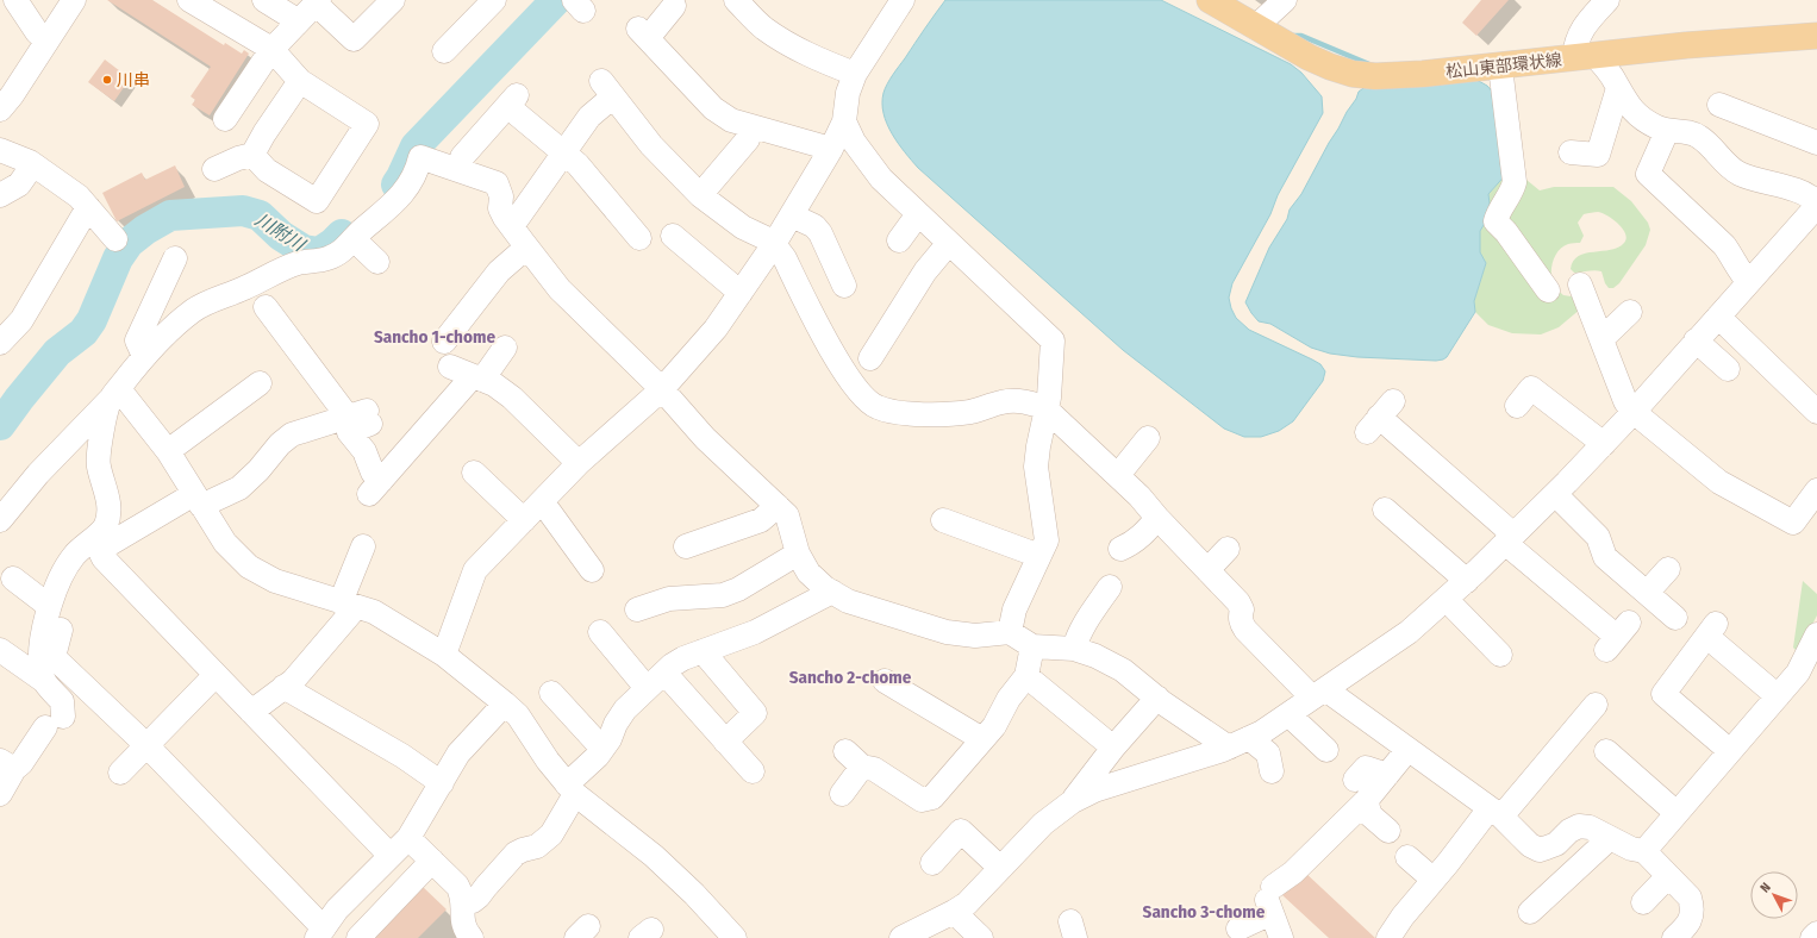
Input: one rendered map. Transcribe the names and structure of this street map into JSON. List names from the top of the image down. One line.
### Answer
{"streets":{"main road":["松山東部環状線"]},"districts":["Sancho 1-chome","Sancho 2-chome","Sancho 3-chome"],"water":["川附川"],"places":["川串"],"north":"top left"}
